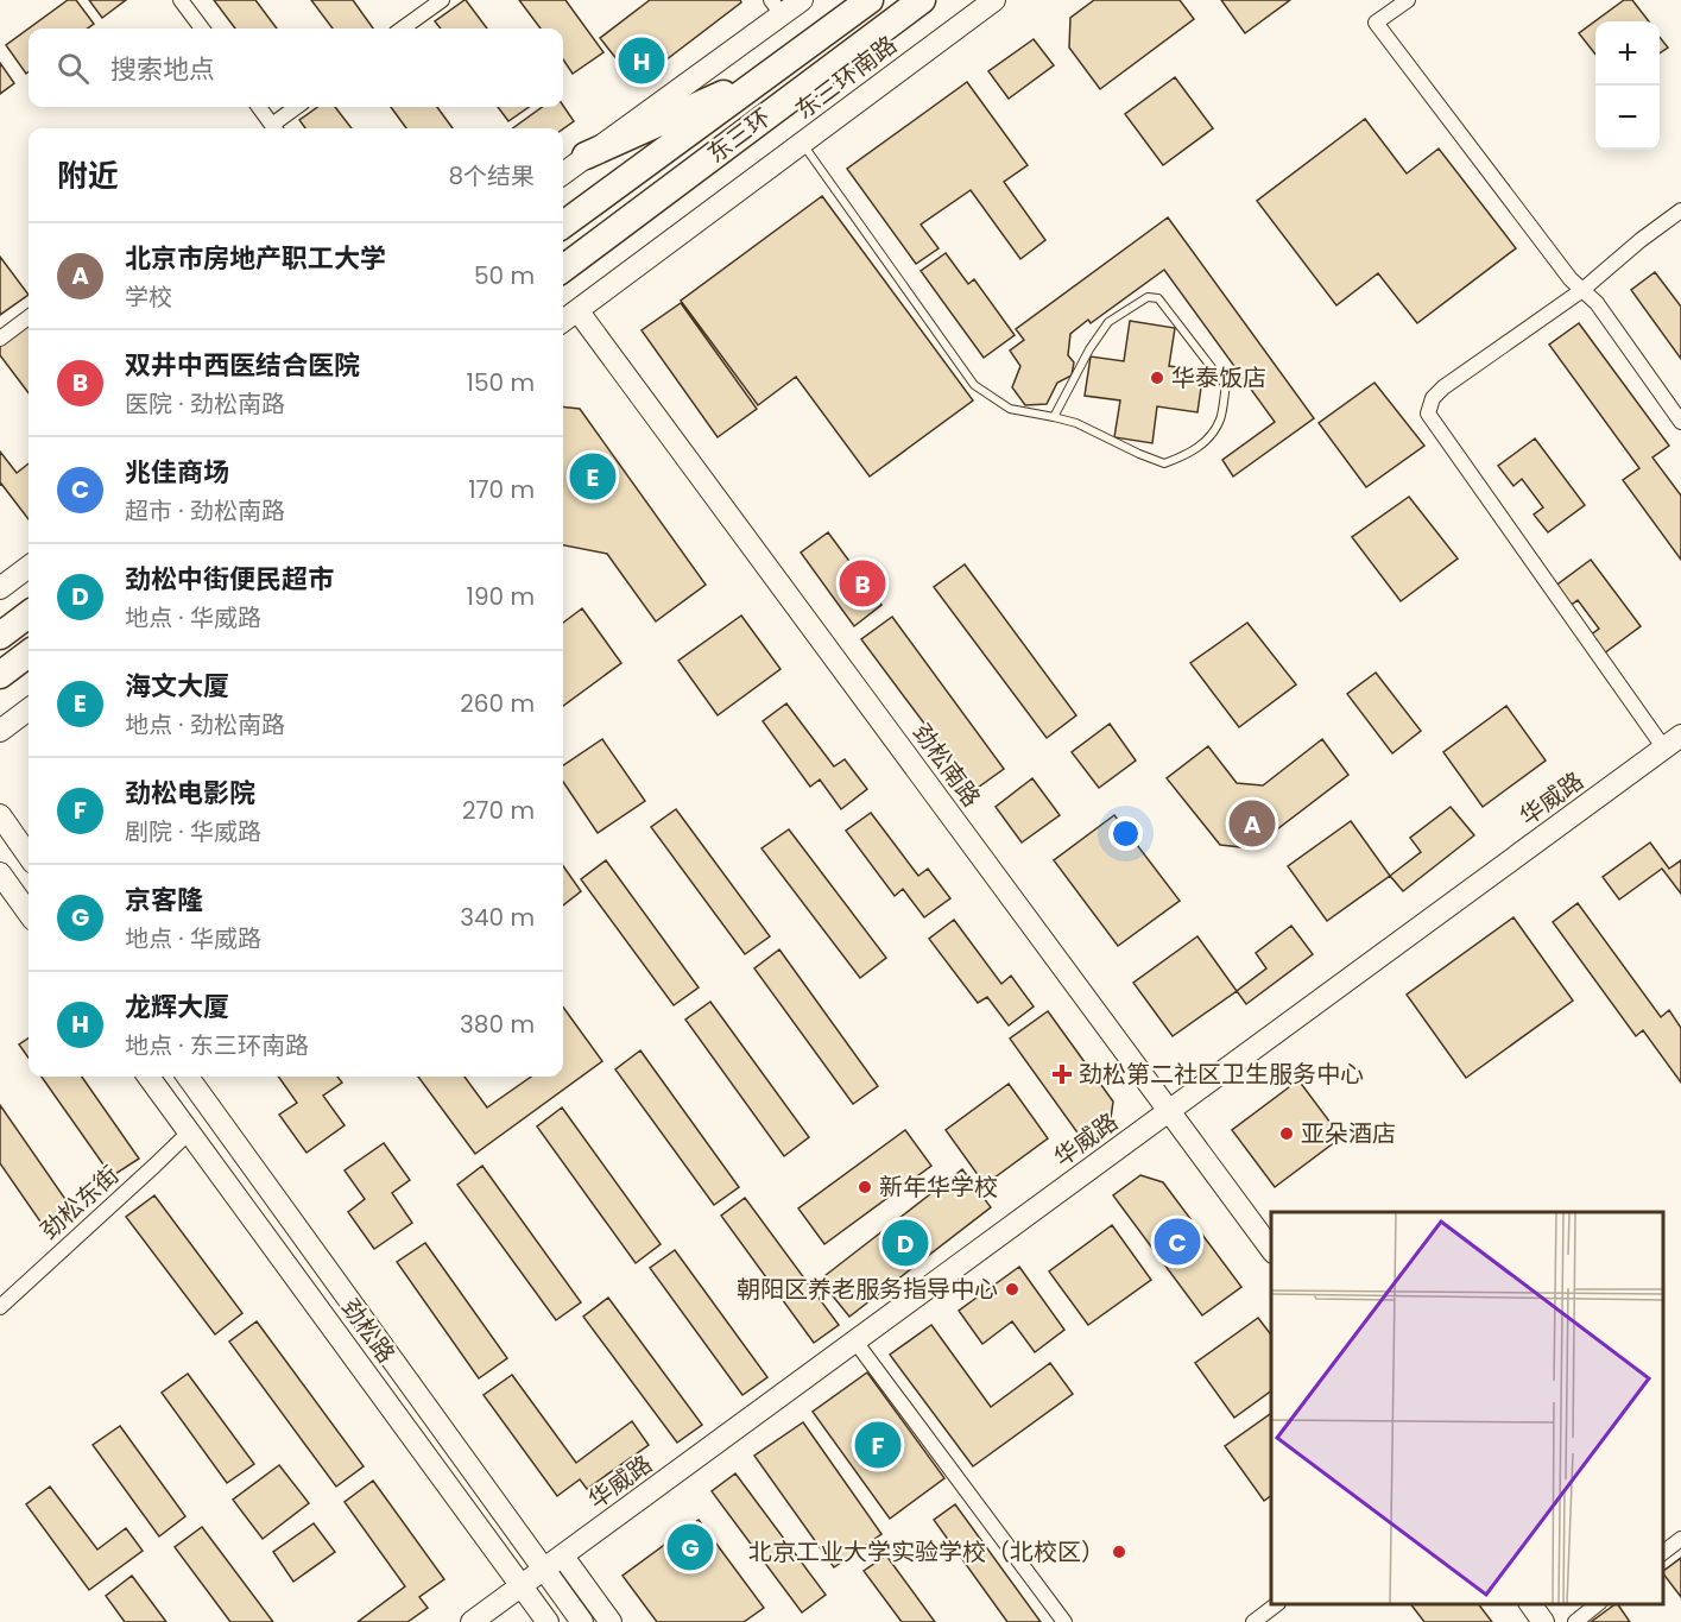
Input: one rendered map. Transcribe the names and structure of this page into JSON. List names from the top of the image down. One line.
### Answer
{"streets":{"highway":["东三环"],"street":["东三环南路","劲松南路","华威路","劲松东街","劲松路"]},"crossings":[["东三环南路","劲松南路"],["劲松南路","华威路"],["华威路","劲松路"],["劲松东街","劲松路"]],"places":{"other":["华泰饭店","亚朵酒店","新年华学校","朝阳区养老服务指导中心","北京工业大学实验学校（北校区）"],"health":["劲松第二社区卫生服务中心"]},"page":{"map_buttons":["+","−"],"search":"搜索地点","pins":["H","E","B","A","C","D","F","G"],"heading":["附近","8个结果"],"list":[{"mark":"A","name":"北京市房地产职工大学","note":"学校","value":"50 m"},{"mark":"B","name":"双井中西医结合医院","note":"医院 · 劲松南路","value":"150 m"},{"mark":"C","name":"兆佳商场","note":"超市 · 劲松南路","value":"170 m"},{"mark":"D","name":"劲松中街便民超市","note":"地点 · 华威路","value":"190 m"},{"mark":"E","name":"海文大厦","note":"地点 · 劲松南路","value":"260 m"},{"mark":"F","name":"劲松电影院","note":"剧院 · 华威路","value":"270 m"},{"mark":"G","name":"京客隆","note":"地点 · 华威路","value":"340 m"},{"mark":"H","name":"龙辉大厦","note":"地点 · 东三环南路","value":"380 m"}]}}
